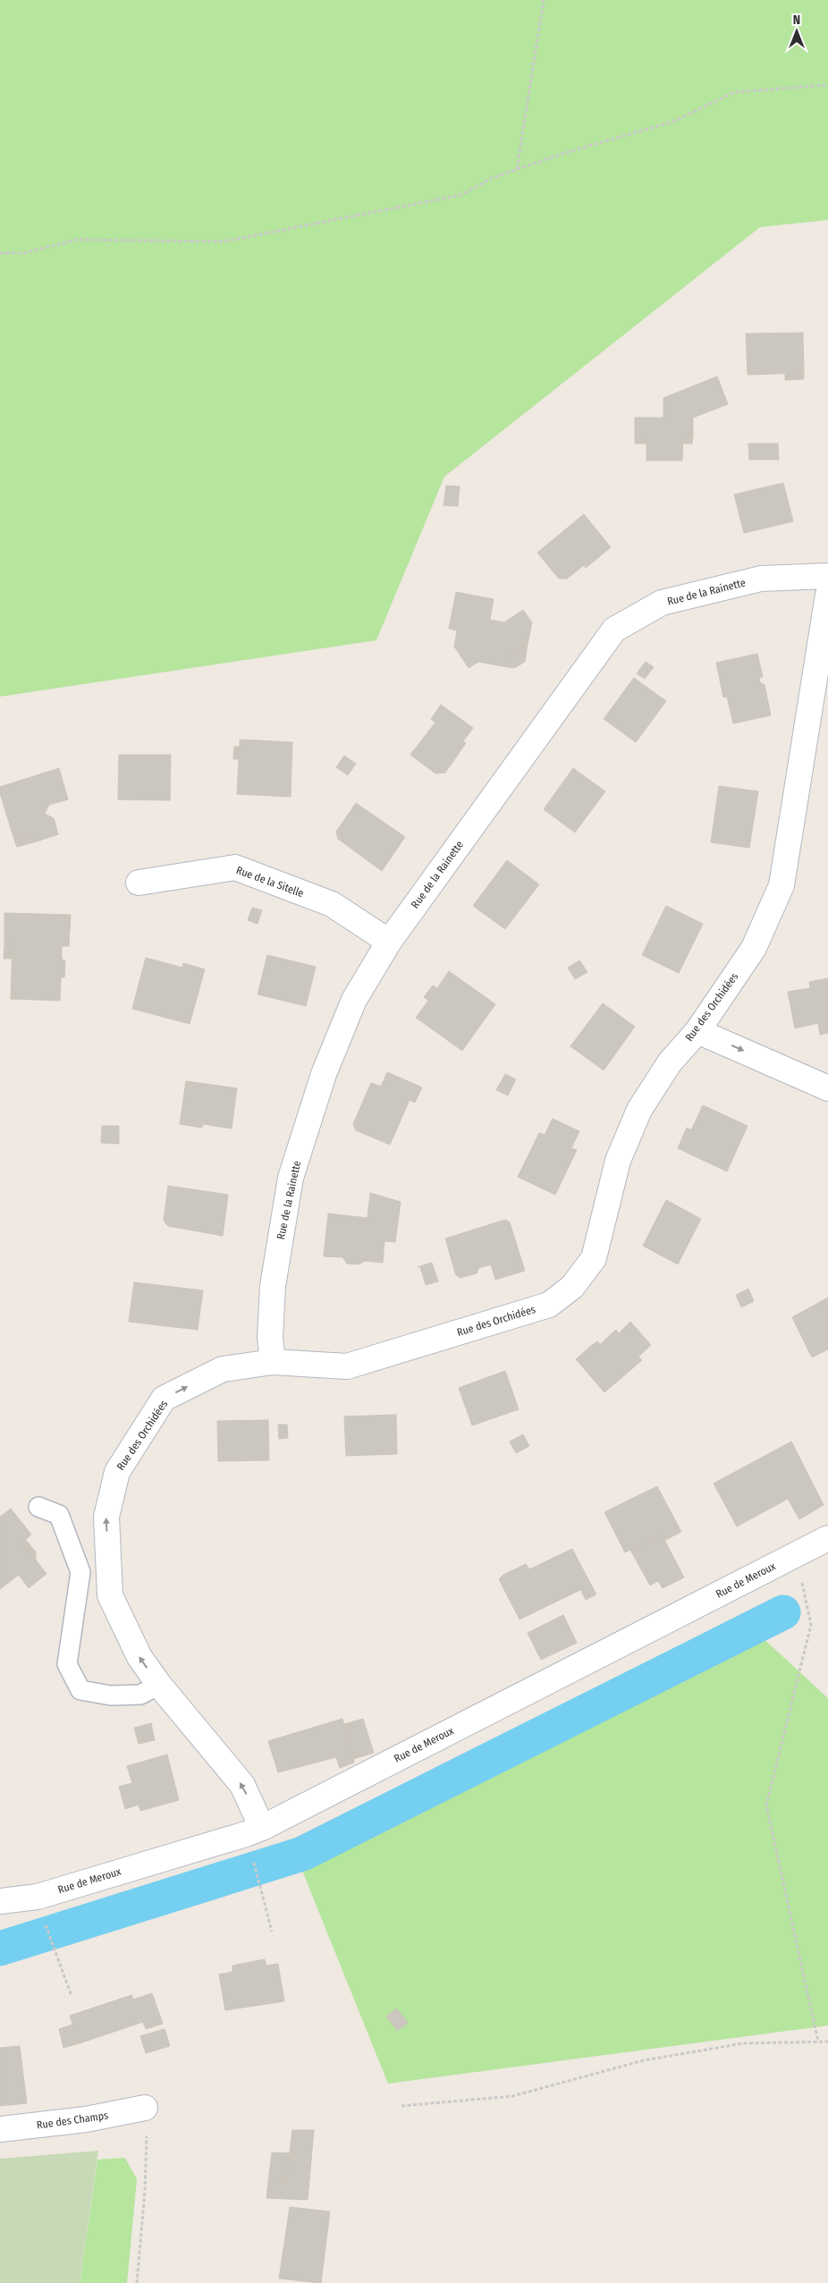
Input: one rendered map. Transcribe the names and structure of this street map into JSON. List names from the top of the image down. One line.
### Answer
{"streets":{"street":["Rue de la Rainette","Rue de la Sitelle","Rue des Orchidées","Rue de Meroux","Rue des Champs"]},"crossings":[["Rue de la Rainette","Rue de la Sitelle"],["Rue de la Rainette","Rue des Orchidées"],["Rue des Orchidées","Rue de Meroux"]],"north":"top"}
